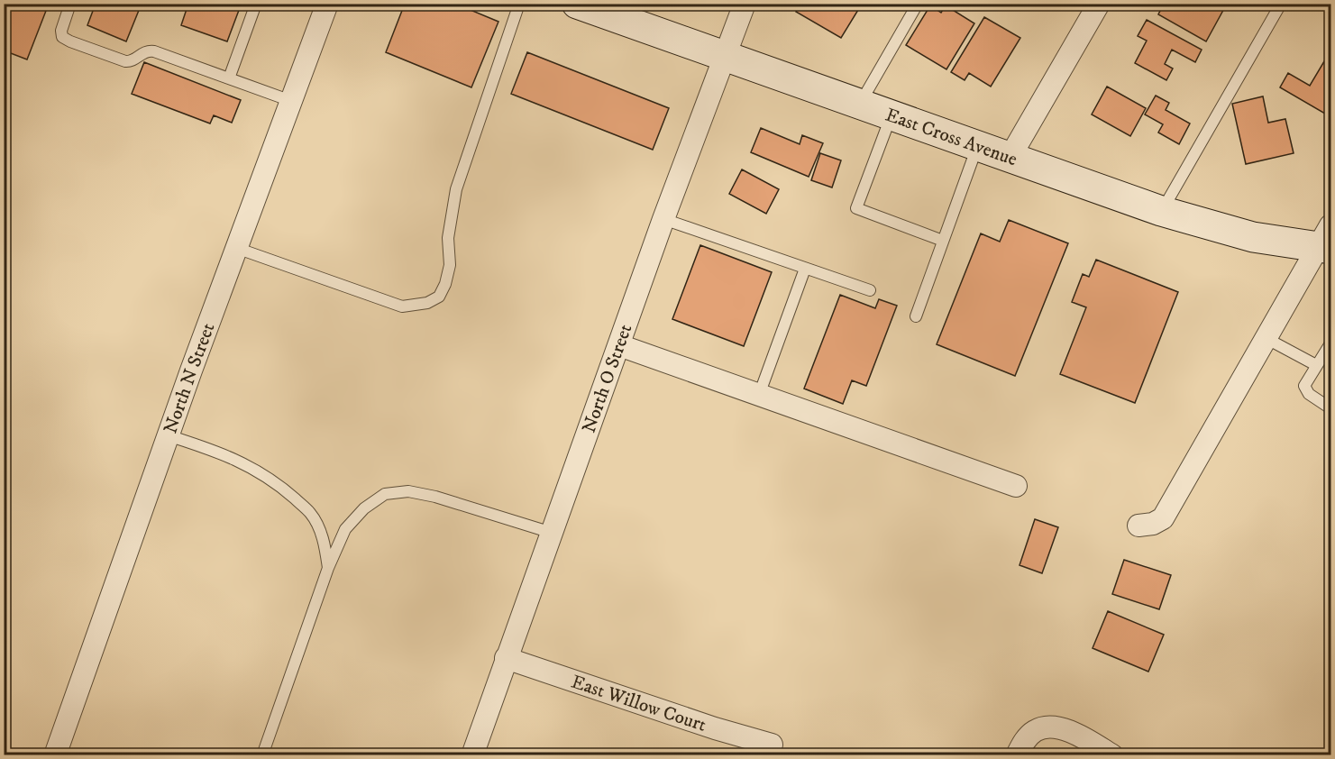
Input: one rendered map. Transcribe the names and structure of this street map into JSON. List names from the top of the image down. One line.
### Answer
{"streets":{"street":["East Cross Avenue","North N Street","North O Street","East Willow Court"]},"crossings":[["East Cross Avenue","North O Street"],["North O Street","East Willow Court"]]}
